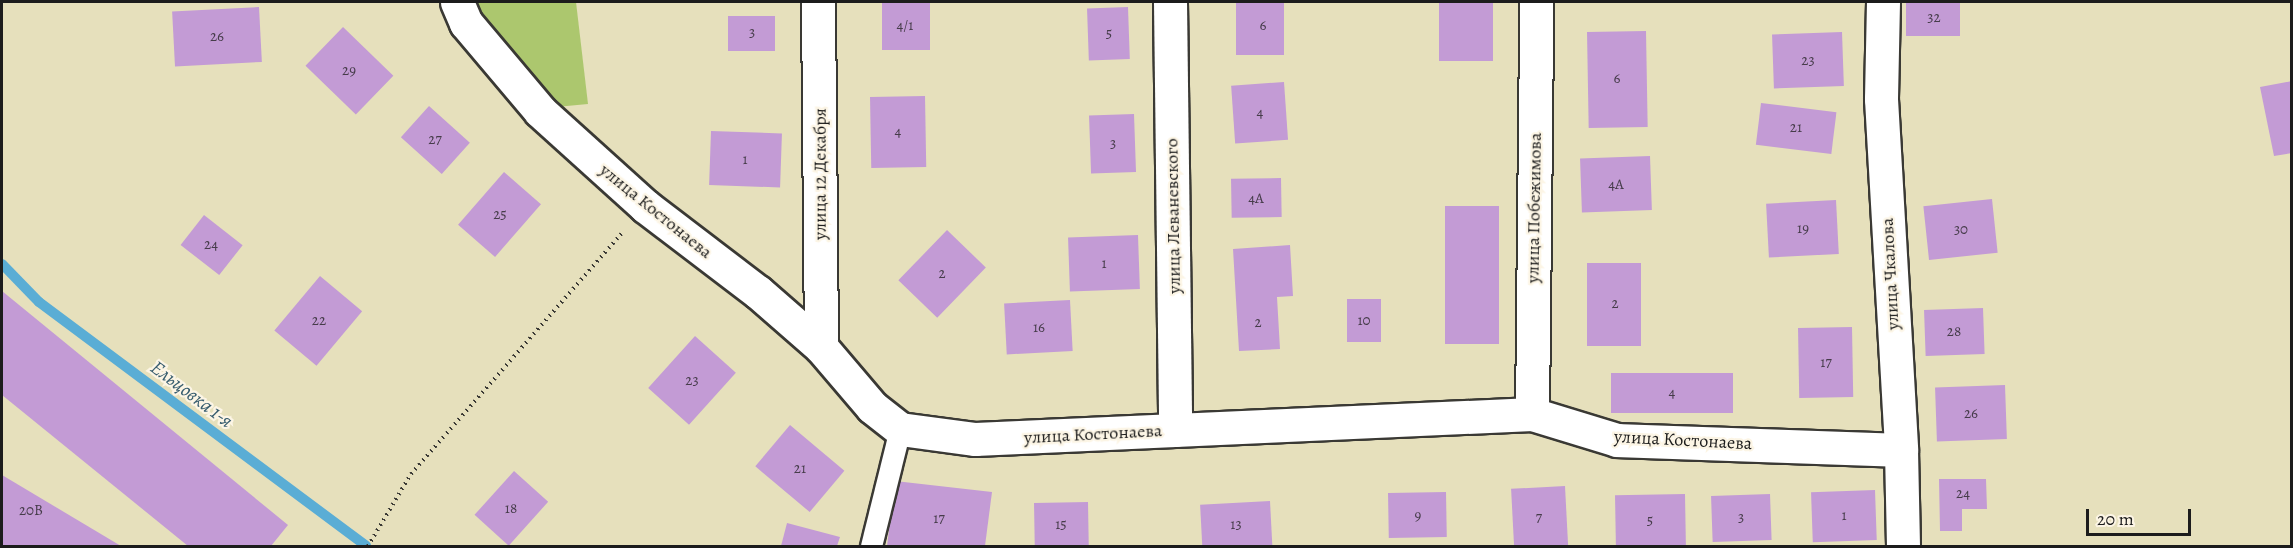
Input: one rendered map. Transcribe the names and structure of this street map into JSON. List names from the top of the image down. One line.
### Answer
{"streets":{"street":["улица 12 Декабря","улица Побежимова","улица Костонаева","улица Леваневского","улица Чкалова"]},"crossings":[["улица 12 Декабря","улица Костонаева"],["улица Побежимова","улица Костонаева"],["улица Костонаева","улица Леваневского"],["улица Костонаева","улица Чкалова"]],"water":["Ельцовка 1-я"],"house_numbers":["32","4/1","6","3","5","26","23","29","6","4","21","4","27","3","1","4А","4А","25","19","30","24","1","2","2","22","10","2","16","28","17","23","4","26","21","24","18","20В","9","1","7","3","17","5","15","13"],"scale_bar":"20 m"}
